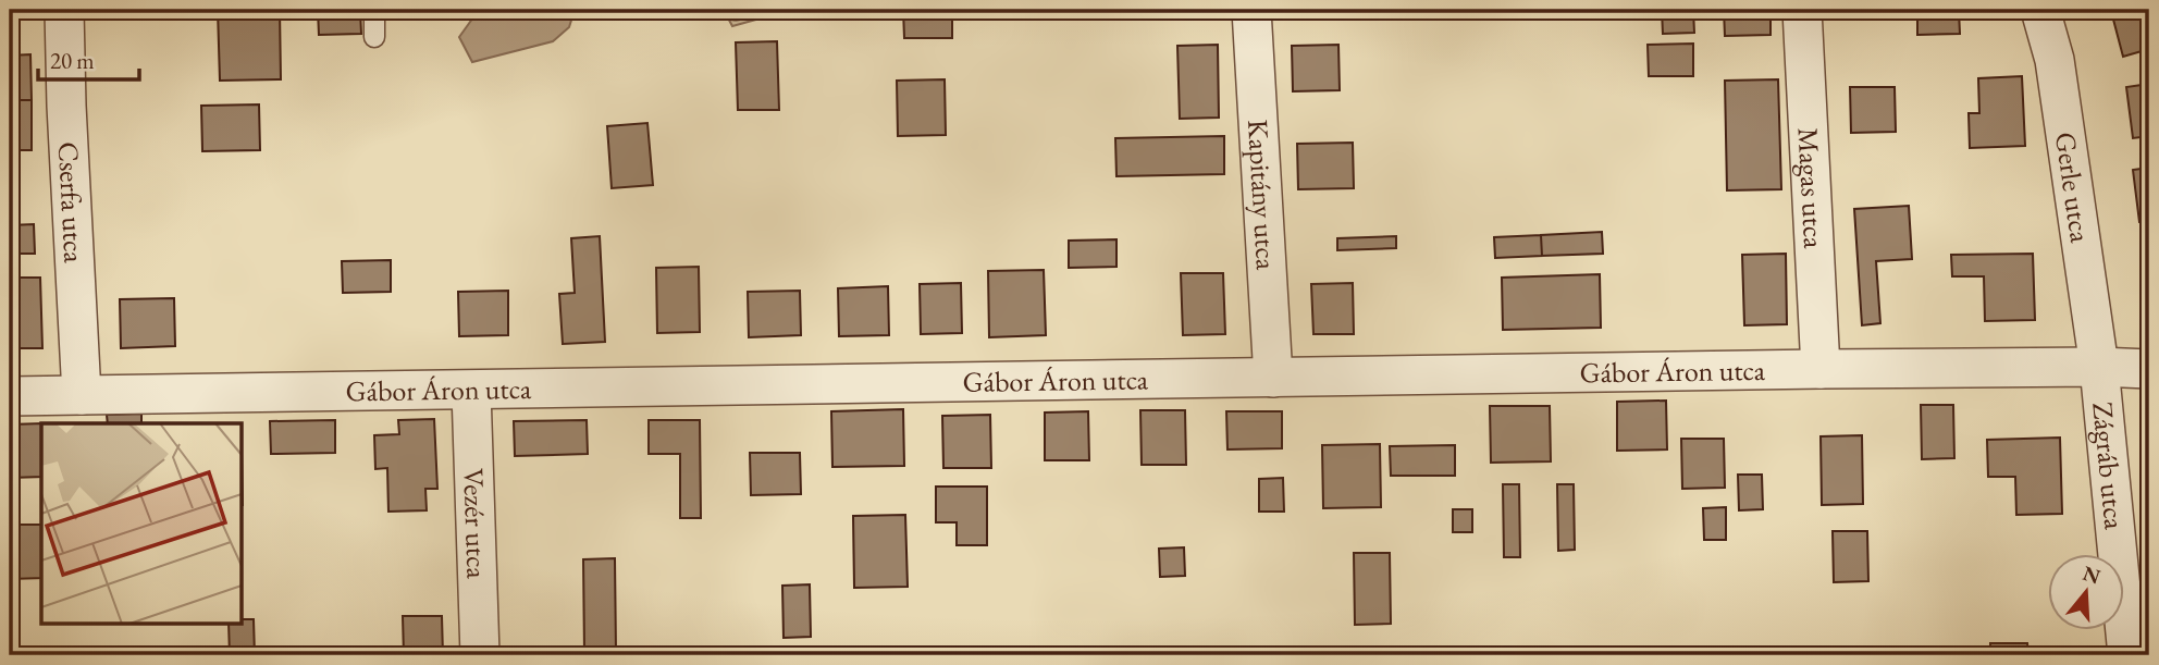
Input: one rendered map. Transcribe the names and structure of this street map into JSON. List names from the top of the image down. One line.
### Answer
{"streets":{"street":["Gerle utca","Magas utca","Kapitány utca","Cserfa utca","Gábor Áron utca","Zágráb utca","Vezér utca"]},"crossings":[["Gerle utca","Gábor Áron utca"],["Gerle utca","Zágráb utca"],["Magas utca","Gábor Áron utca"],["Kapitány utca","Gábor Áron utca"],["Cserfa utca","Gábor Áron utca"],["Gábor Áron utca","Zágráb utca"],["Gábor Áron utca","Vezér utca"]],"scale_bar":"20 m","north":"top"}
